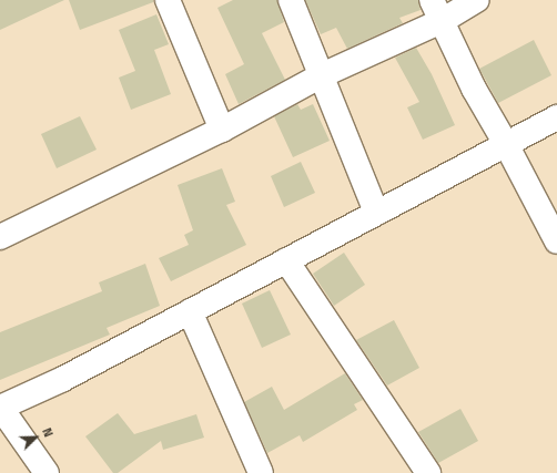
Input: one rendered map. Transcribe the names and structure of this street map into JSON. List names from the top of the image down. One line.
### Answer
{"north":"top right"}
